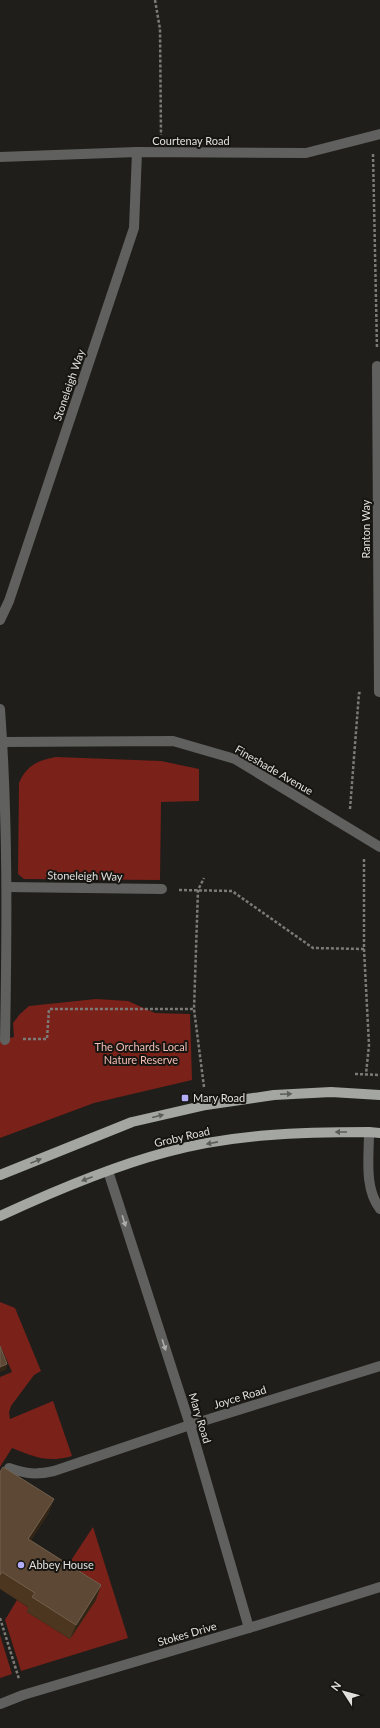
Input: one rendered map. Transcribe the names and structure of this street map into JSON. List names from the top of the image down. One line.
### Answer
{"streets":{"main road":["Groby Road"],"street":["Courtenay Road","Stoneleigh Way","Ranton Way","Fineshade Avenue","Joyce Road","Mary Road","Stokes Drive"]},"crossings":[["Courtenay Road","Stoneleigh Way"],["Groby Road","Mary Road"],["Joyce Road","Mary Road"],["Mary Road","Stokes Drive"]],"one_way":["Mary Road"],"parks":["The Orchards Local Nature Reserve"],"places":{"transit":["Mary Road"],"other":["Abbey House"]},"north":"top left"}
